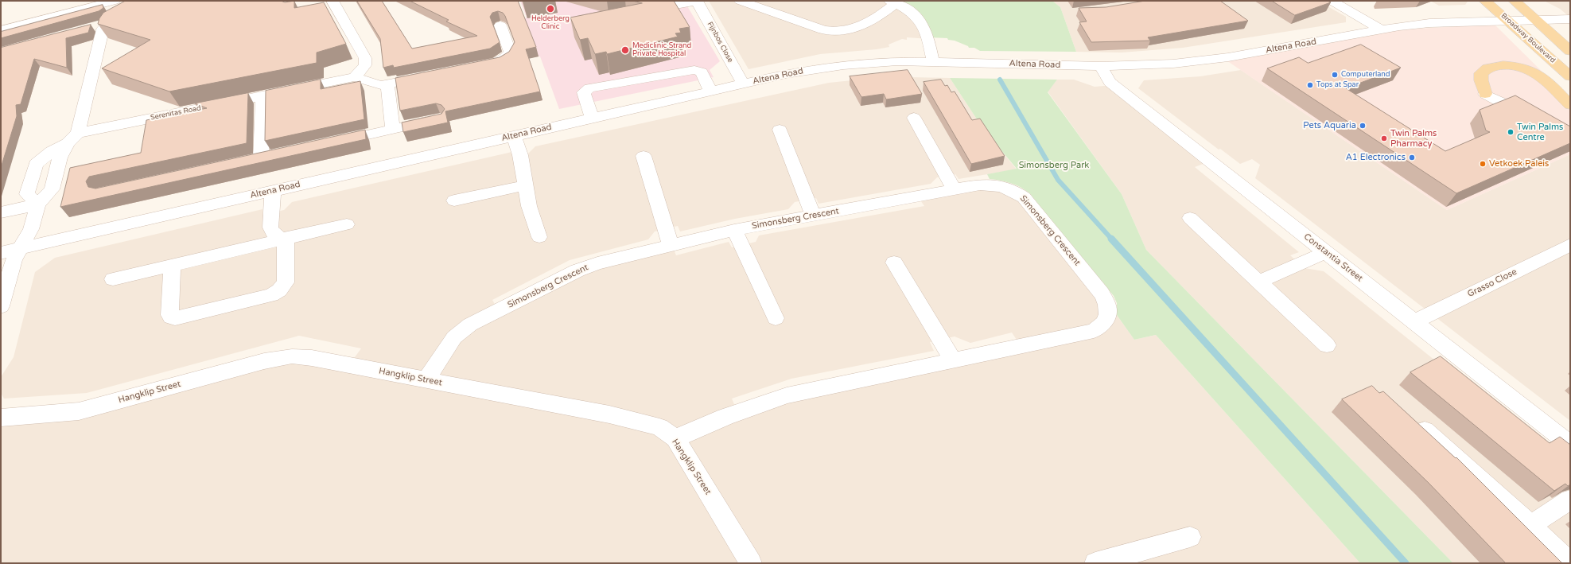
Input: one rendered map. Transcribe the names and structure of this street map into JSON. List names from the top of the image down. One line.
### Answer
{"streets":{"main road":["Broadway Boulevard"],"street":["Fijnbos Close","Altena Road","Serenitas Road","Simonsberg Crescent","Constantia Street","Grasso Close","Hangklip Street"]},"crossings":[["Broadway Boulevard","Altena Road"],["Fijnbos Close","Altena Road"],["Altena Road","Constantia Street"],["Simonsberg Crescent","Hangklip Street"],["Constantia Street","Grasso Close"]],"parks":["Simonsberg Park"],"places":["Helderberg Clinic","Mediclinic Strand Private Hospital","Computerland","Tops at Spar","Pets Aquaria","Twin Palms Centre","Twin Palms Pharmacy","A1 Electronics","Vetkoek Paleis"]}
